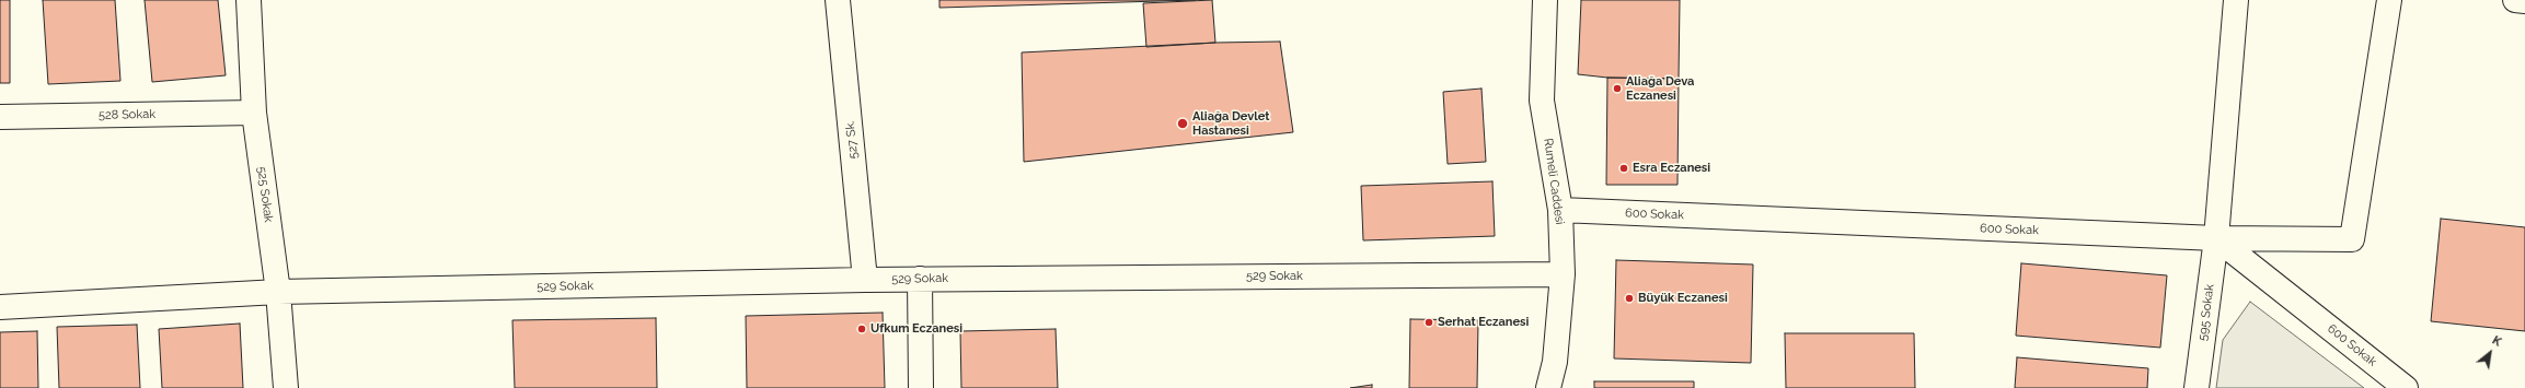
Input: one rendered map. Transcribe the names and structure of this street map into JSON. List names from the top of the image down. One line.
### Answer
{"streets":{"street":["528 Sokak","527 Sk.","Rumeli Caddesi","525 Sokak","600 Sokak","529 Sokak","595 Sokak"]},"crossings":[["528 Sokak","525 Sokak"],["527 Sk.","529 Sokak"],["Rumeli Caddesi","600 Sokak"],["Rumeli Caddesi","529 Sokak"],["525 Sokak","529 Sokak"],["600 Sokak","595 Sokak"]],"places":["Aliağa Deva Eczanesi","Aliağa Devlet Hastanesi","Esra Eczanesi","Büyük Eczanesi","Serhat Eczanesi","Ufkum Eczanesi"],"north":"top right"}
